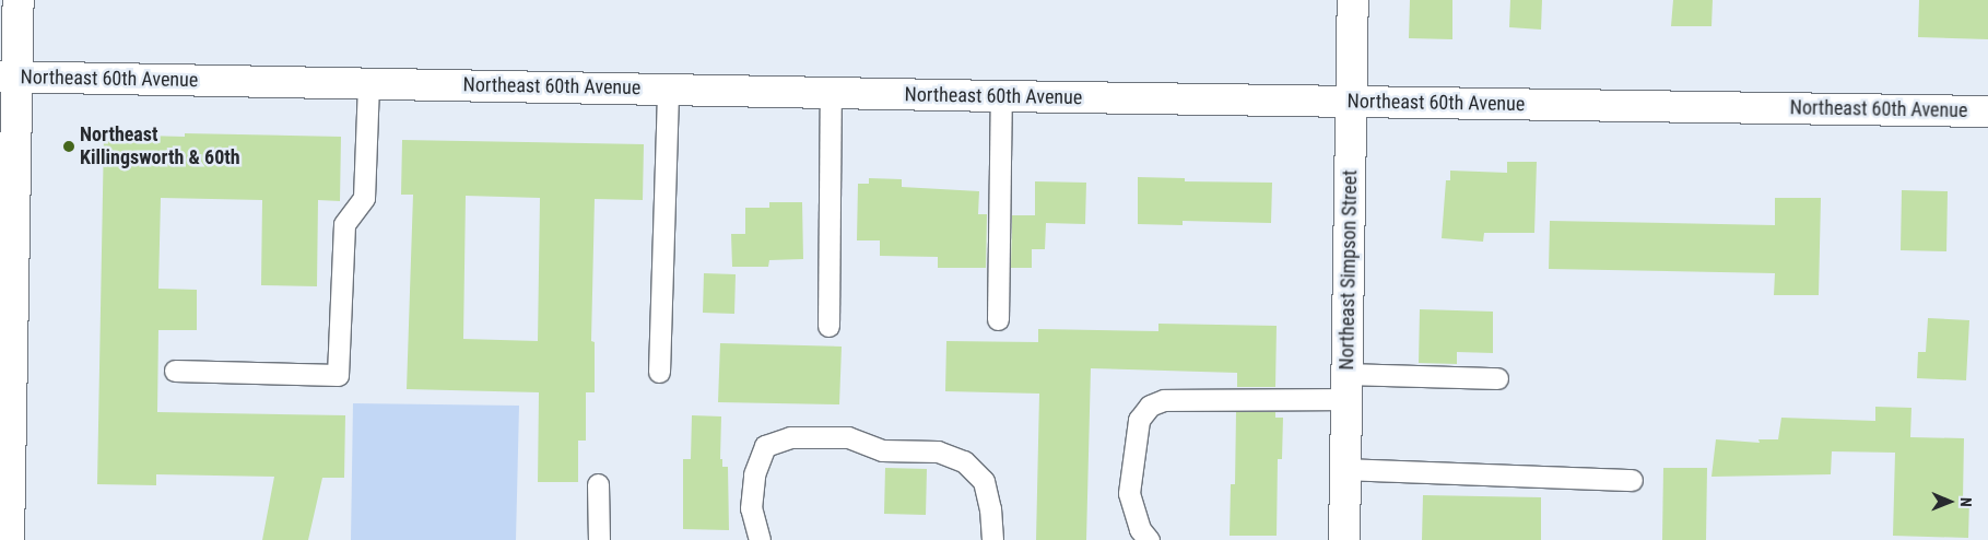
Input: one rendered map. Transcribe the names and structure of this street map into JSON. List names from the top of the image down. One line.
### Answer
{"streets":{"street":["Northeast 60th Avenue","Northeast Simpson Street"]},"crossings":[["Northeast 60th Avenue","Northeast Simpson Street"]],"places":["Northeast Killingsworth & 60th"],"north":"right"}
